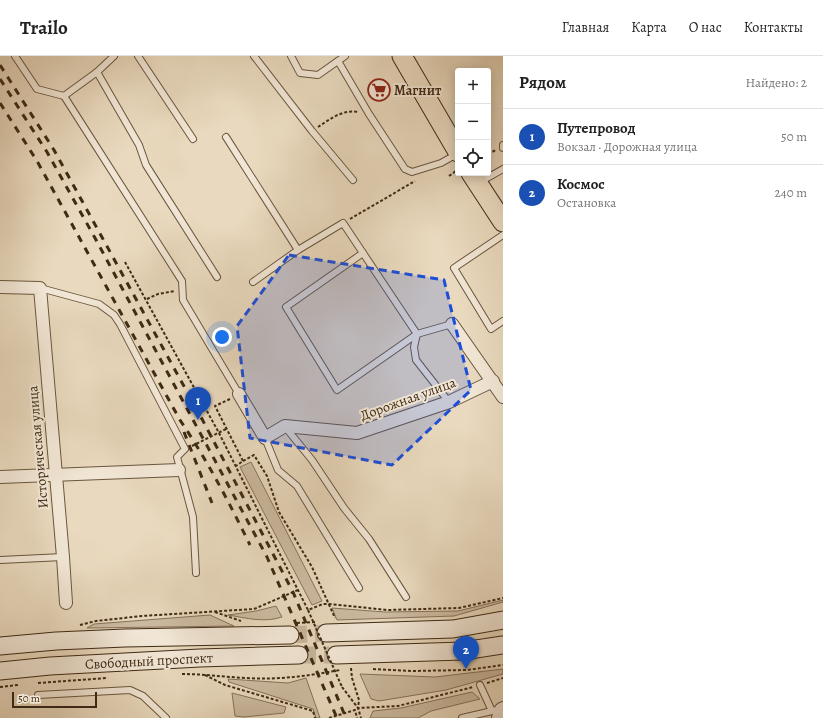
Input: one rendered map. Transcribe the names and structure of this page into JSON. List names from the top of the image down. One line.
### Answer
{"streets":{"main road":["Свободный проспект"],"street":["Дорожная улица","Историческая улица"]},"places":{"supermarket":["Магнит"]},"scale_bar":"50 m","page":{"header":"Trailo","nav":["Главная","Карта","О нас","Контакты"],"heading":["Рядом","Найдено: 2"],"map_buttons":["+","−"],"list":[{"mark":"1","name":"Путепровод","note":"Вокзал · Дорожная улица","value":"50 m"},{"mark":"2","name":"Космос","note":"Остановка","value":"240 m"}],"pins":["1","2"],"scale":"50 m"}}
